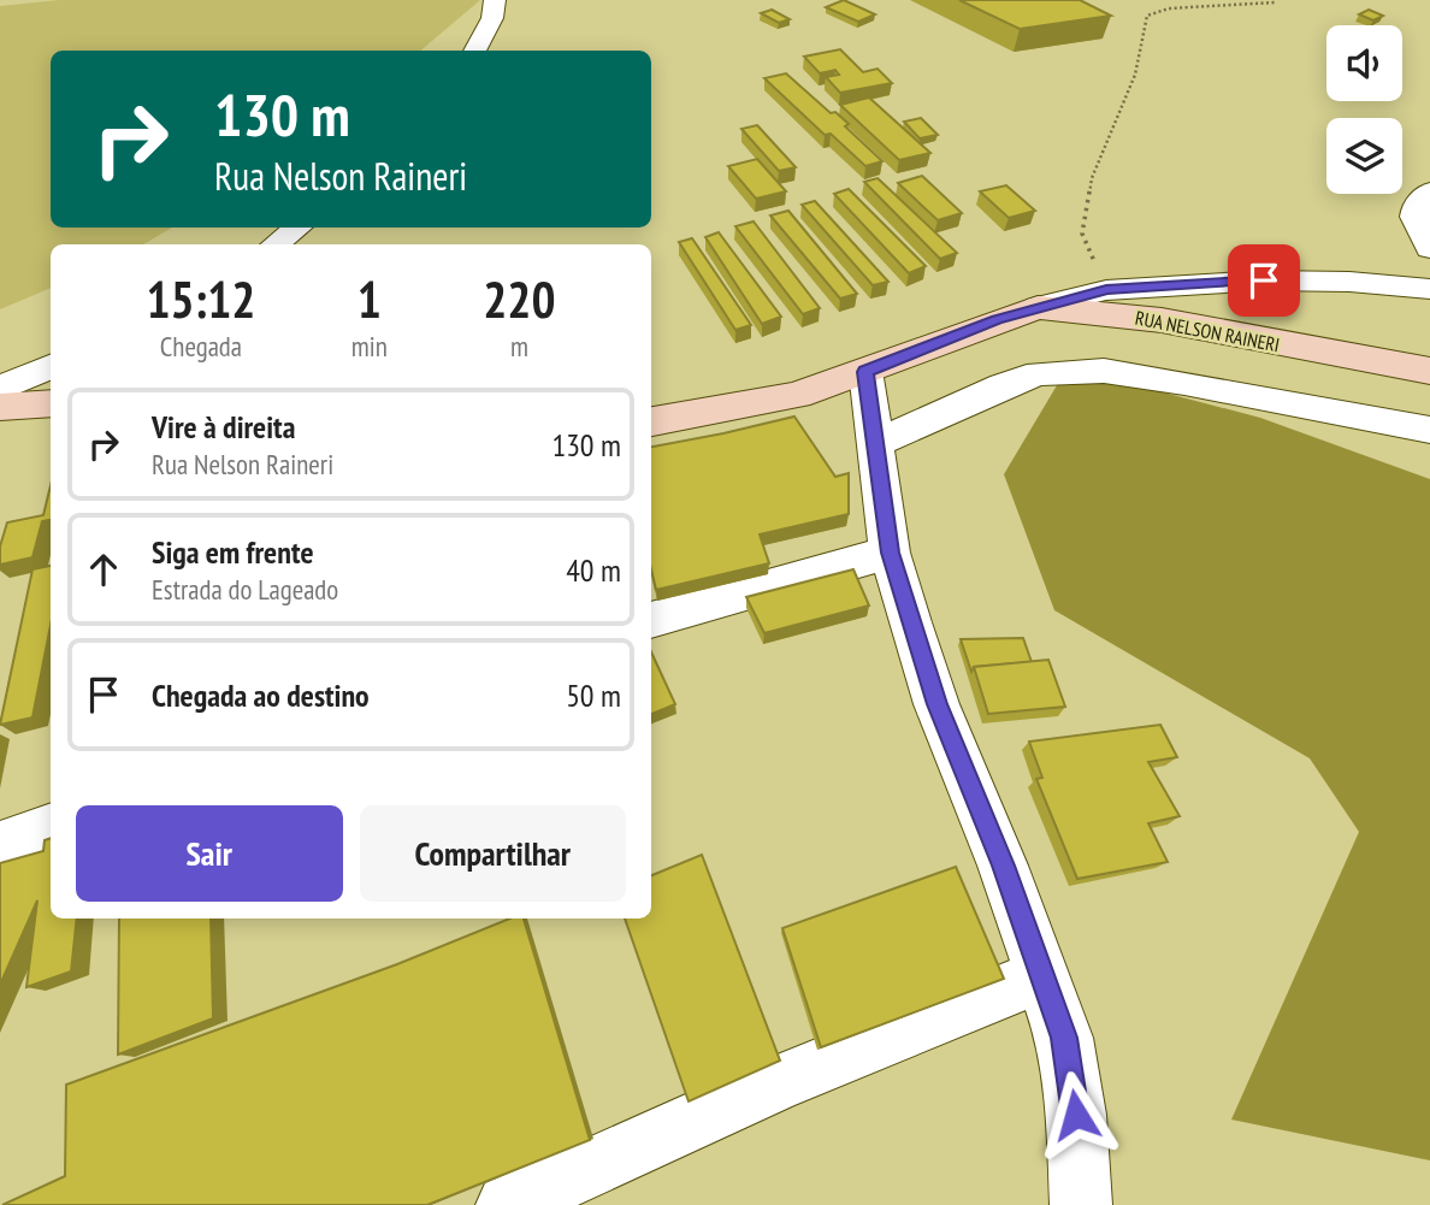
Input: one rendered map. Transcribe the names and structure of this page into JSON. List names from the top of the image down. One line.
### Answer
{"streets":{"main road":["RUA NELSON RAINERI"]},"page":{"turn":["130 m","Rua Nelson Raineri"],"eta":["15:12","Chegada","1","min","220","m"],"list":[{"name":"Vire à direita","note":"Rua Nelson Raineri","value":"130 m"},{"name":"Siga em frente","note":"Estrada do Lageado","value":"40 m"},{"name":"Chegada ao destino","value":"50 m"}],"buttons":["Sair","Compartilhar"]}}
